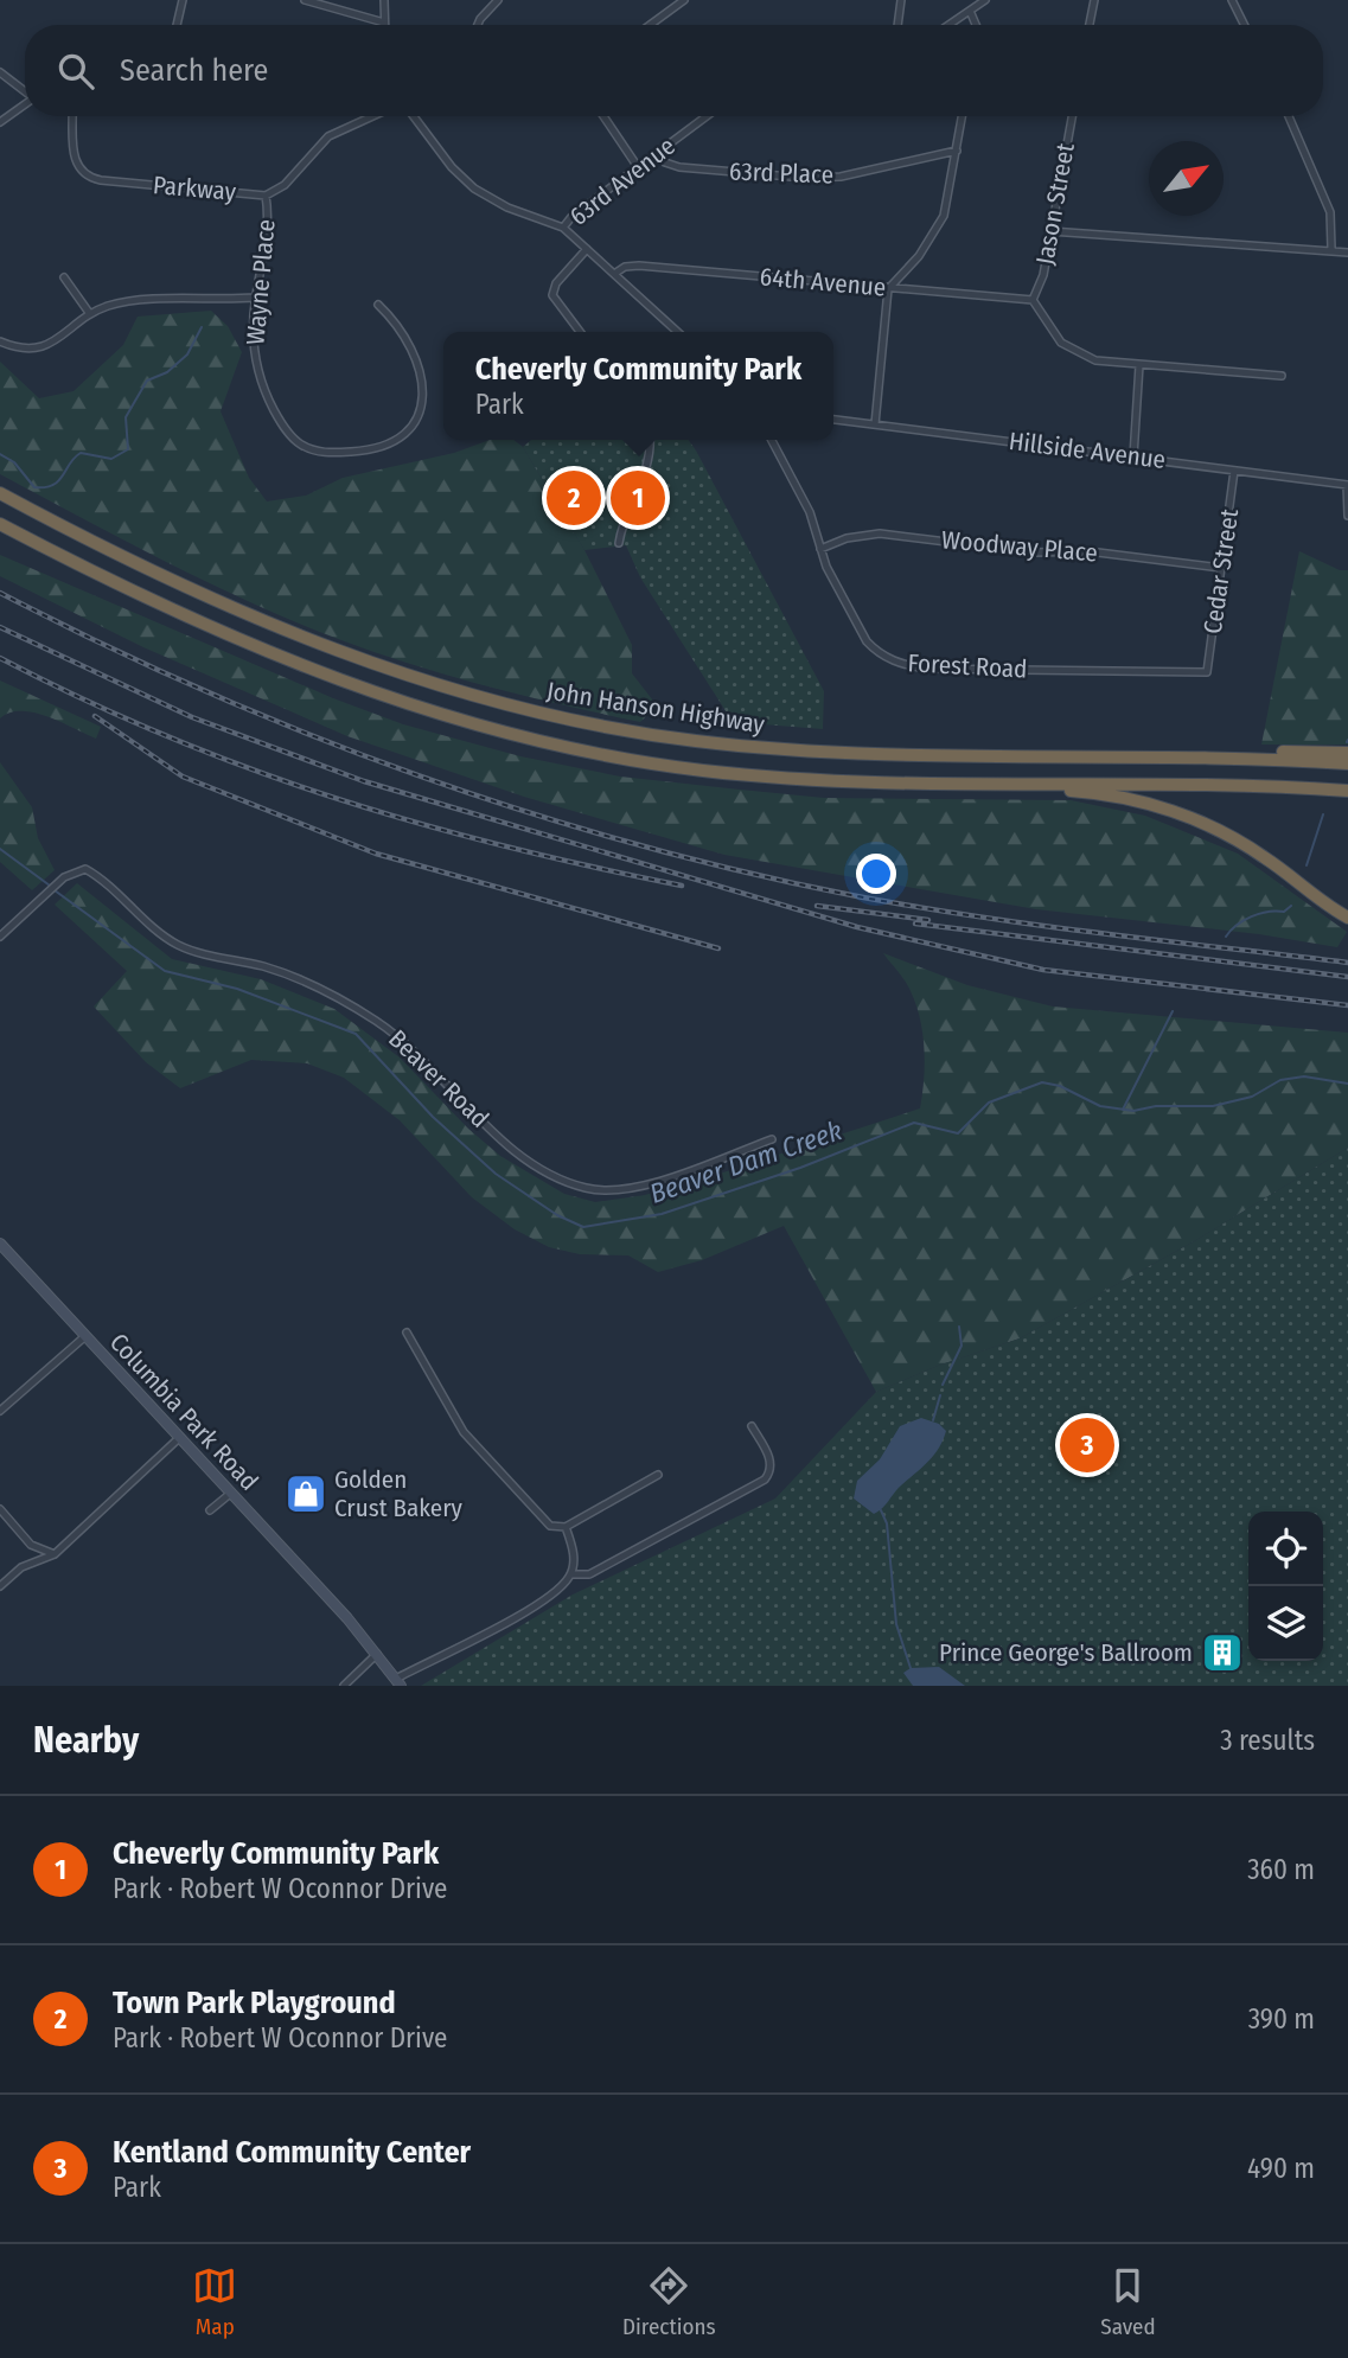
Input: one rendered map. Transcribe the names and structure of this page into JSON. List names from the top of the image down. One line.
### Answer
{"streets":{"highway":["John Hanson Highway"],"street":["63rd Place","63rd Avenue","Parkway","Jason Street","Wayne Place","64th Avenue","Hillside Avenue","Woodway Place","Cedar Street","Forest Road","Beaver Road","Columbia Park Road"]},"crossings":[["63rd Place","63rd Avenue"],["Parkway","Wayne Place"],["Jason Street","64th Avenue"],["Hillside Avenue","Cedar Street"],["Woodway Place","Cedar Street"],["Woodway Place","Forest Road"],["Cedar Street","Forest Road"]],"water":["Beaver Dam Creek"],"places":{"shop":["Golden Crust Bakery"],"building":["Prince George's Ballroom"]},"north":"top right","page":{"search":"Search here","popup":["Cheverly Community Park","Park"],"pins":["1","2","3"],"heading":["Nearby","3 results"],"list":[{"mark":"1","name":"Cheverly Community Park","note":"Park · Robert W Oconnor Drive","value":"360 m"},{"mark":"2","name":"Town Park Playground","note":"Park · Robert W Oconnor Drive","value":"390 m"},{"mark":"3","name":"Kentland Community Center","note":"Park","value":"490 m"}],"nav":["Map","Directions","Saved"]}}
